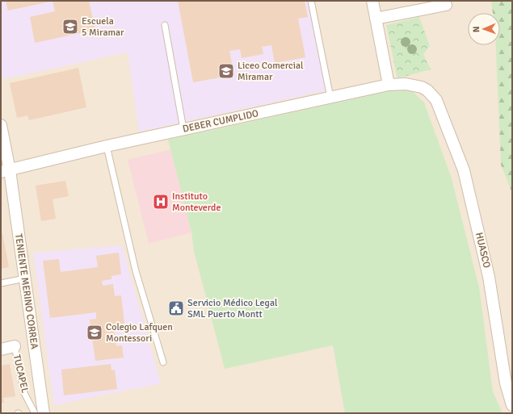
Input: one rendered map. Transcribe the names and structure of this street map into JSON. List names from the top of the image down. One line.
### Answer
{"streets":{"street":["DEBER CUMPLIDO","HUASCO","TENIENTE MERINO CORREA","TUCAPEL"]},"crossings":[["DEBER CUMPLIDO","HUASCO"],["DEBER CUMPLIDO","TENIENTE MERINO CORREA"]],"places":{"school or university":["Escuela 5 Miramar","Liceo Comercial Miramar","Colegio Lafquen Montessori"],"hospital":["Instituto Monteverde"],"public building":["Servicio Médico Legal SML Puerto Montt"]},"north":"left"}
